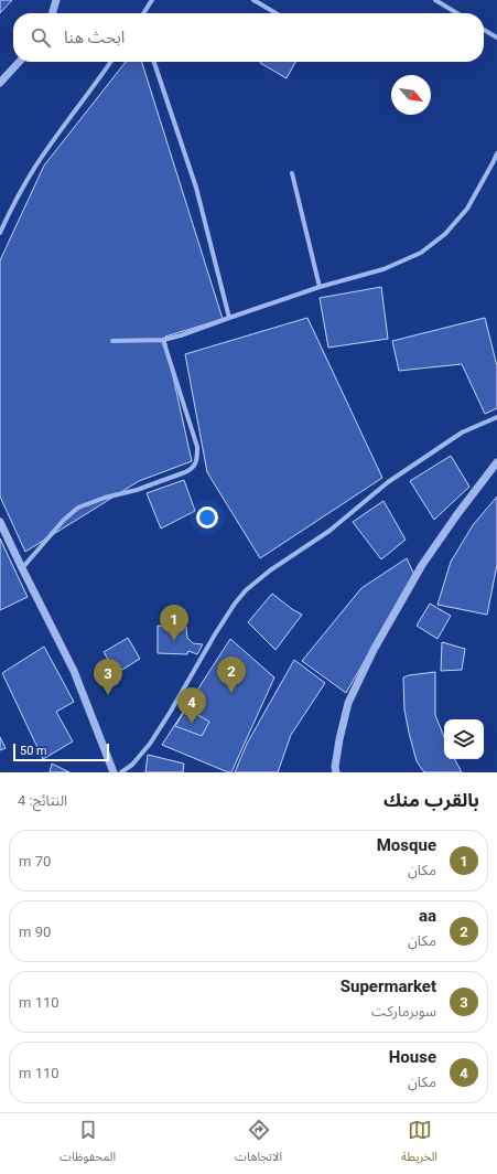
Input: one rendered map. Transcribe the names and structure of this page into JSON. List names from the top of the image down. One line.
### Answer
{"scale_bar":"50 m","north":"bottom right","page":{"search":"ابحث هنا","pins":["1","2","3","4"],"scale":"50 m","heading":["بالقرب منك","النتائج: 4"],"list":[{"mark":"1","name":"Mosque","note":"مكان","value":"70 m"},{"mark":"2","name":"aa","note":"مكان","value":"90 m"},{"mark":"3","name":"Supermarket","note":"سوبرماركت","value":"110 m"},{"mark":"4","name":"House","note":"مكان","value":"110 m"}],"nav":["الخريطة","الاتجاهات","المحفوظات"]}}
